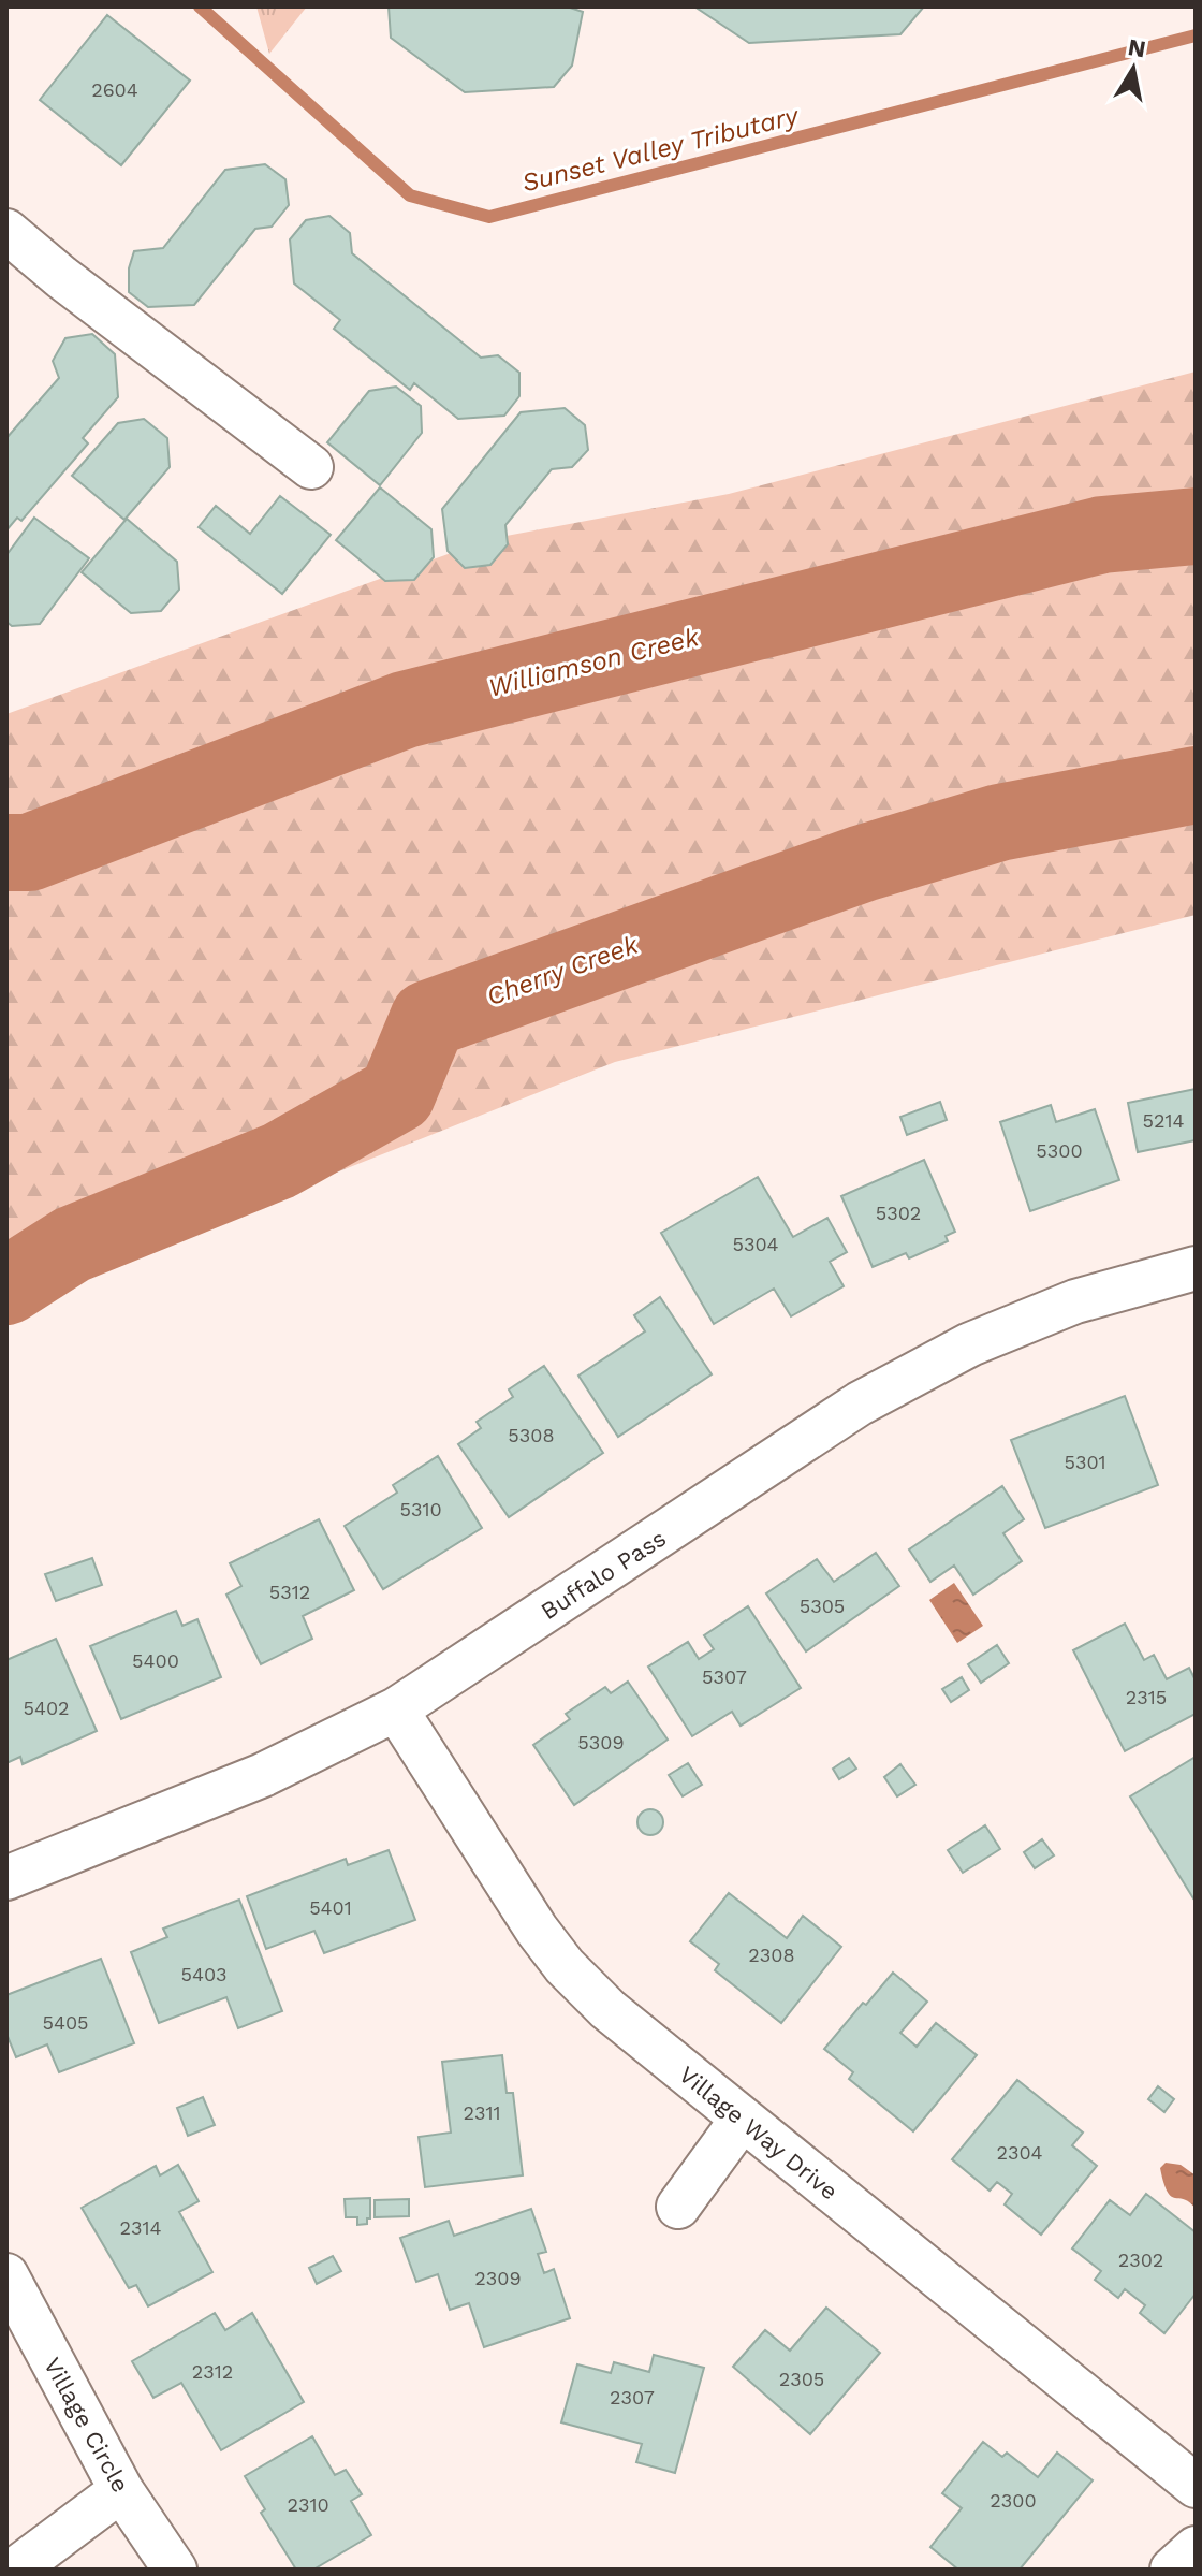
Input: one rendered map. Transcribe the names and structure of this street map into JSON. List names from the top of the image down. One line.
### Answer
{"streets":{"street":["Buffalo Pass","Village Way Drive","Village Circle"]},"crossings":[["Buffalo Pass","Village Way Drive"]],"water":["Sunset Valley Tributary","Williamson Creek","Cherry Creek"],"house_numbers":["2604","5214","5300","5302","5304","5308","5301","5310","5312","5305","5400","5307","2315","5402","5309","5401","2308","5403","5405","2311","2304","2314","2302","2309","2312","2305","2307","2300","2310"],"north":"top"}
